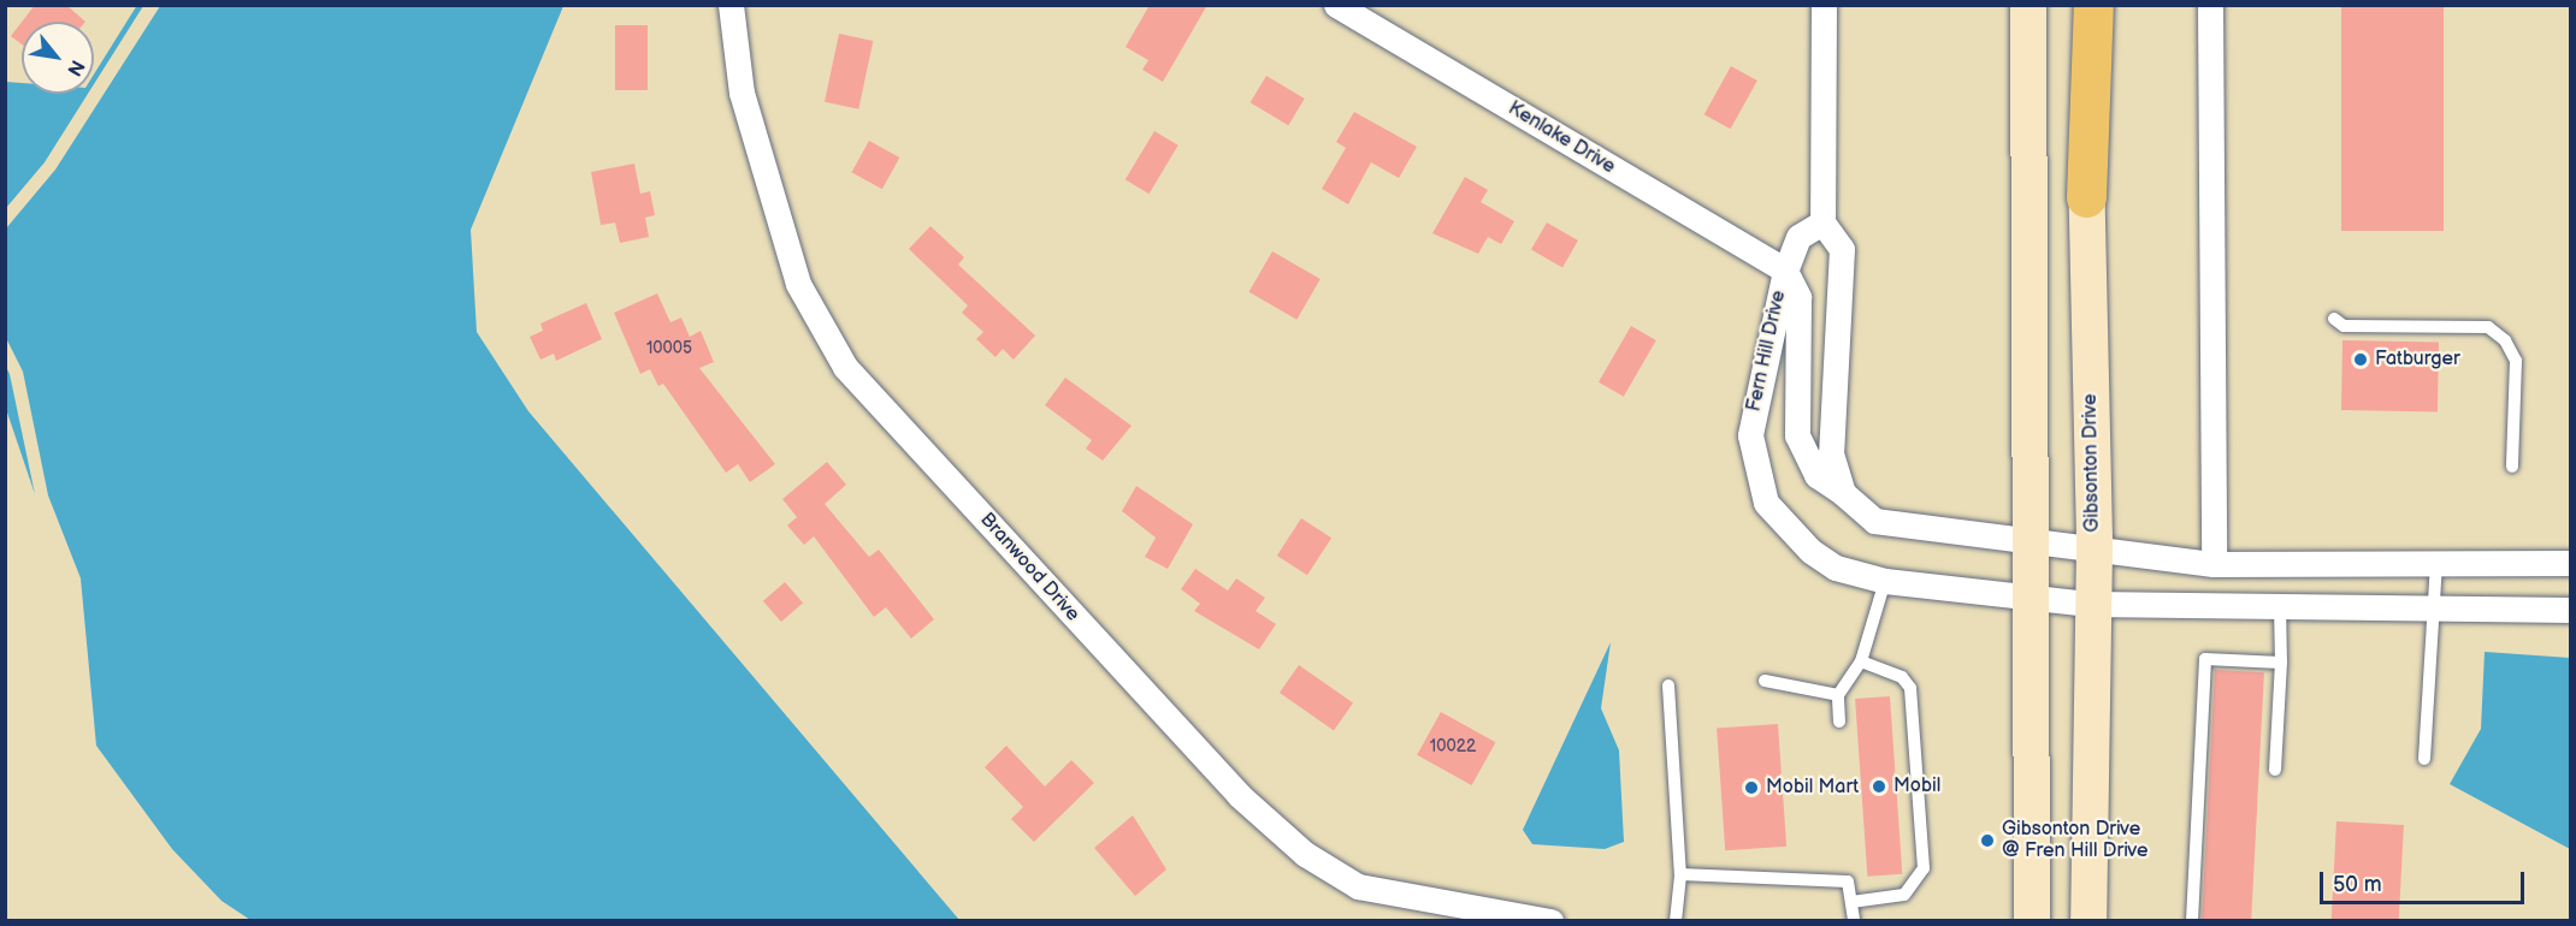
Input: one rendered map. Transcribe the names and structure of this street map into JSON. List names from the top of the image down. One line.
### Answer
{"streets":{"main road":["Gibsonton Drive"],"street":["Kenlake Drive","Fern Hill Drive","Branwood Drive"]},"crossings":[["Kenlake Drive","Fern Hill Drive"],["Fern Hill Drive","Gibsonton Drive"]],"places":["Fatburger","Mobil","Mobil Mart","Gibsonton Drive @ Fren Hill Drive"],"house_numbers":["10005","10022"],"scale_bar":"50 m","north":"bottom right"}
